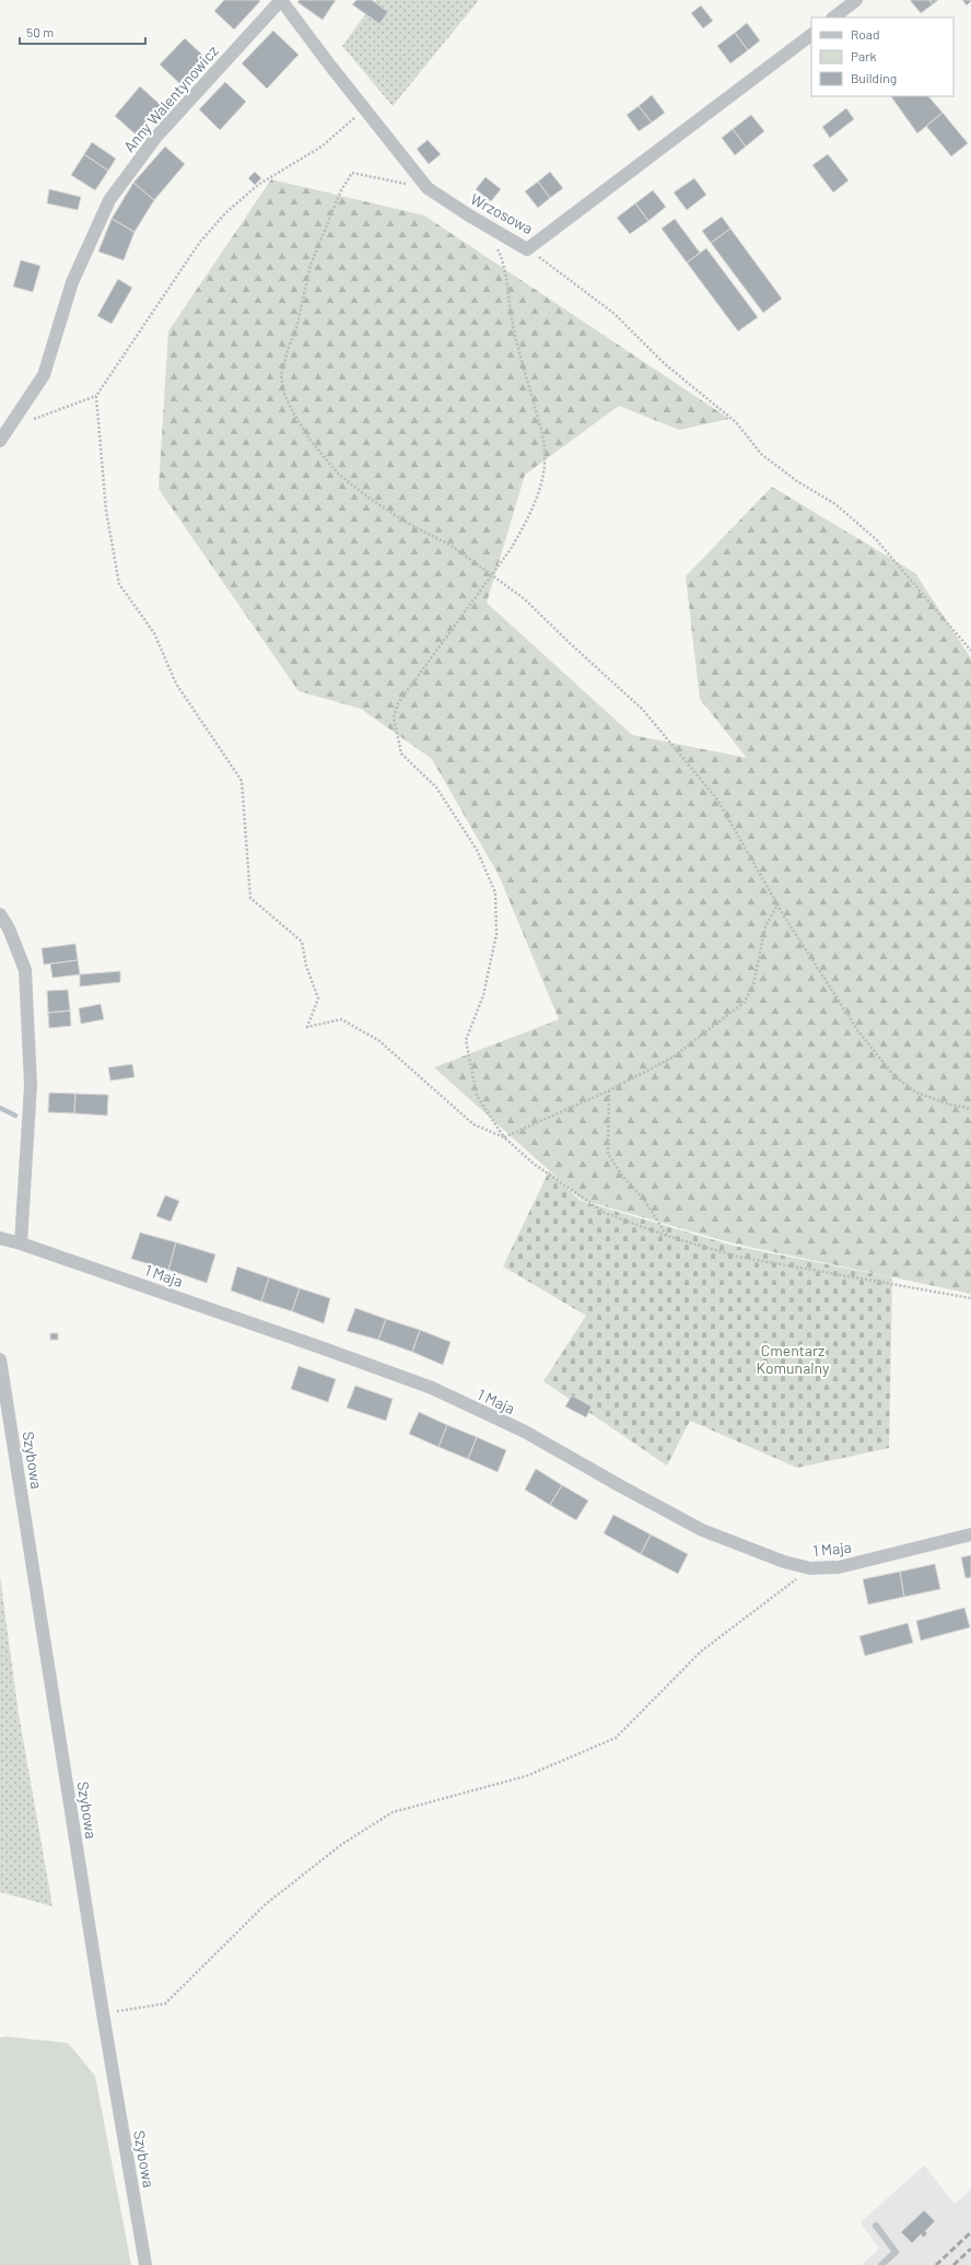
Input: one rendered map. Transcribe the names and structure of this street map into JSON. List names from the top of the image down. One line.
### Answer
{"streets":{"street":["Anny Walentynowicz","Wrzosowa","1 Maja","Szybowa"]},"crossings":[["Anny Walentynowicz","Wrzosowa"]],"parks":["Cmentarz Komunalny"],"legend":["Road","Park","Building"],"scale_bar":"50 m"}
